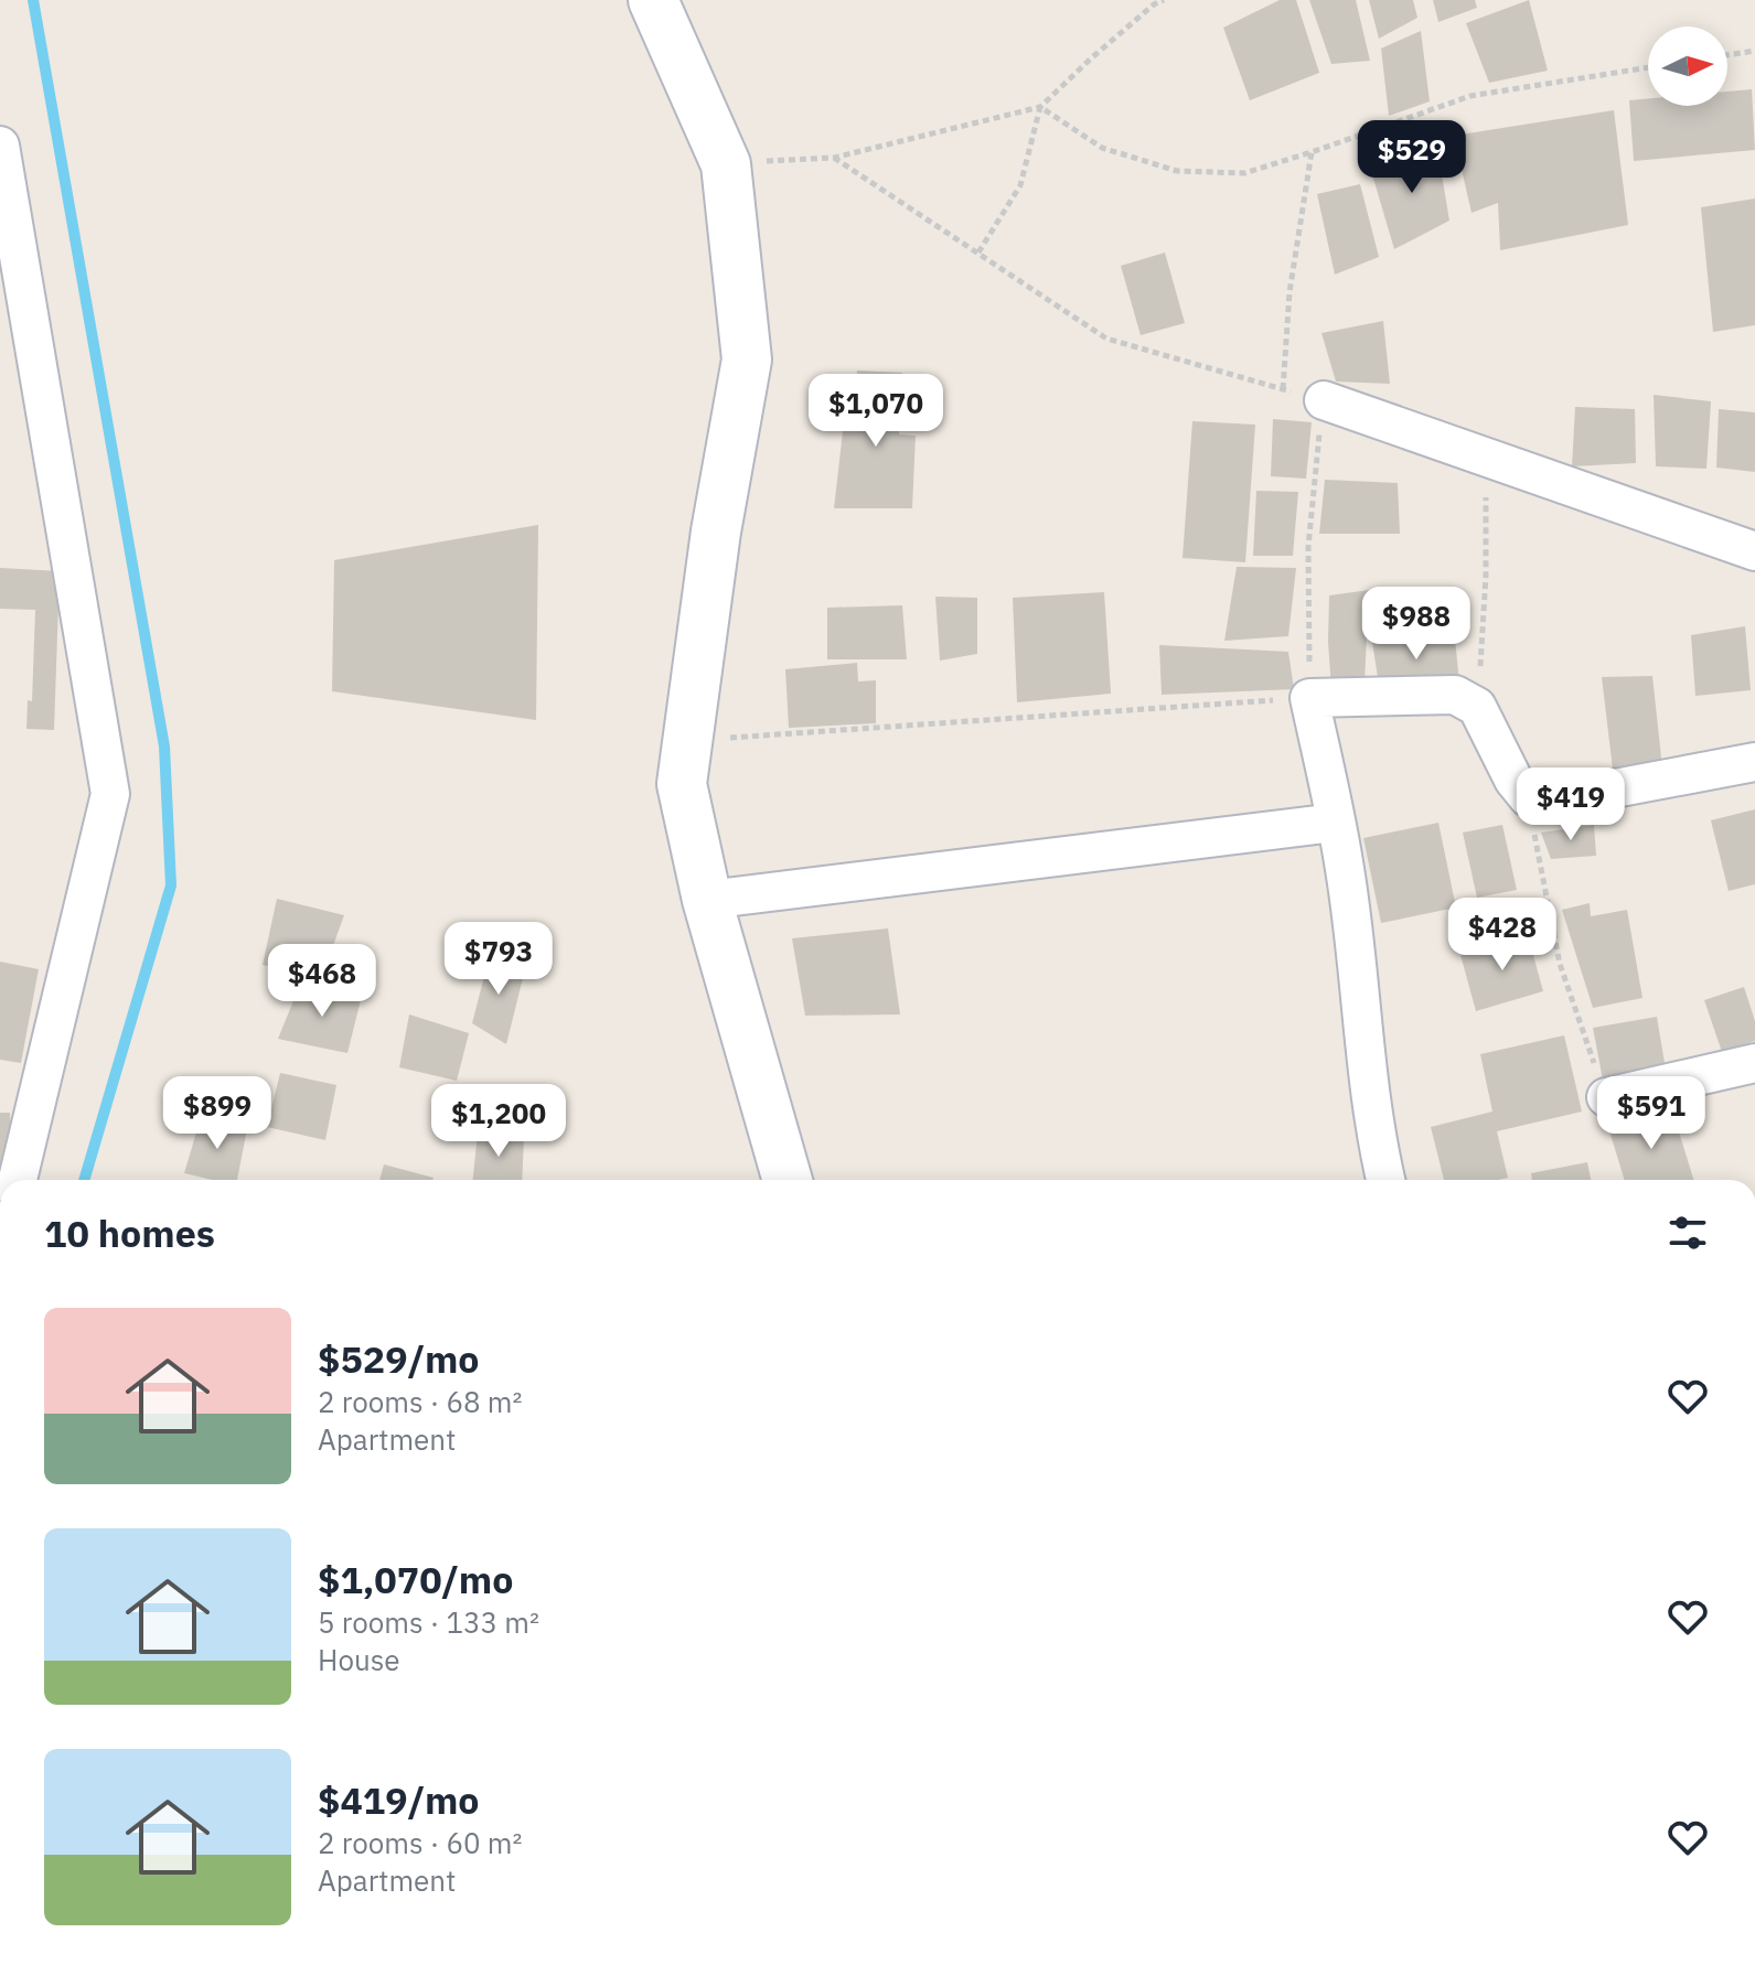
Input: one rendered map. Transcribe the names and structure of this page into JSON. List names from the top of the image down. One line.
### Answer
{"north":"right","page":{"price":["$529","$1,070","$988","$419","$428","$793","$468","$899","$591","$1,200"],"heading":"10 homes","list":[{"name":"$529/mo","note":"2 rooms · 68 m² · Apartment"},{"name":"$1,070/mo","note":"5 rooms · 133 m² · House"},{"name":"$419/mo","note":"2 rooms · 60 m² · Apartment"}]}}
